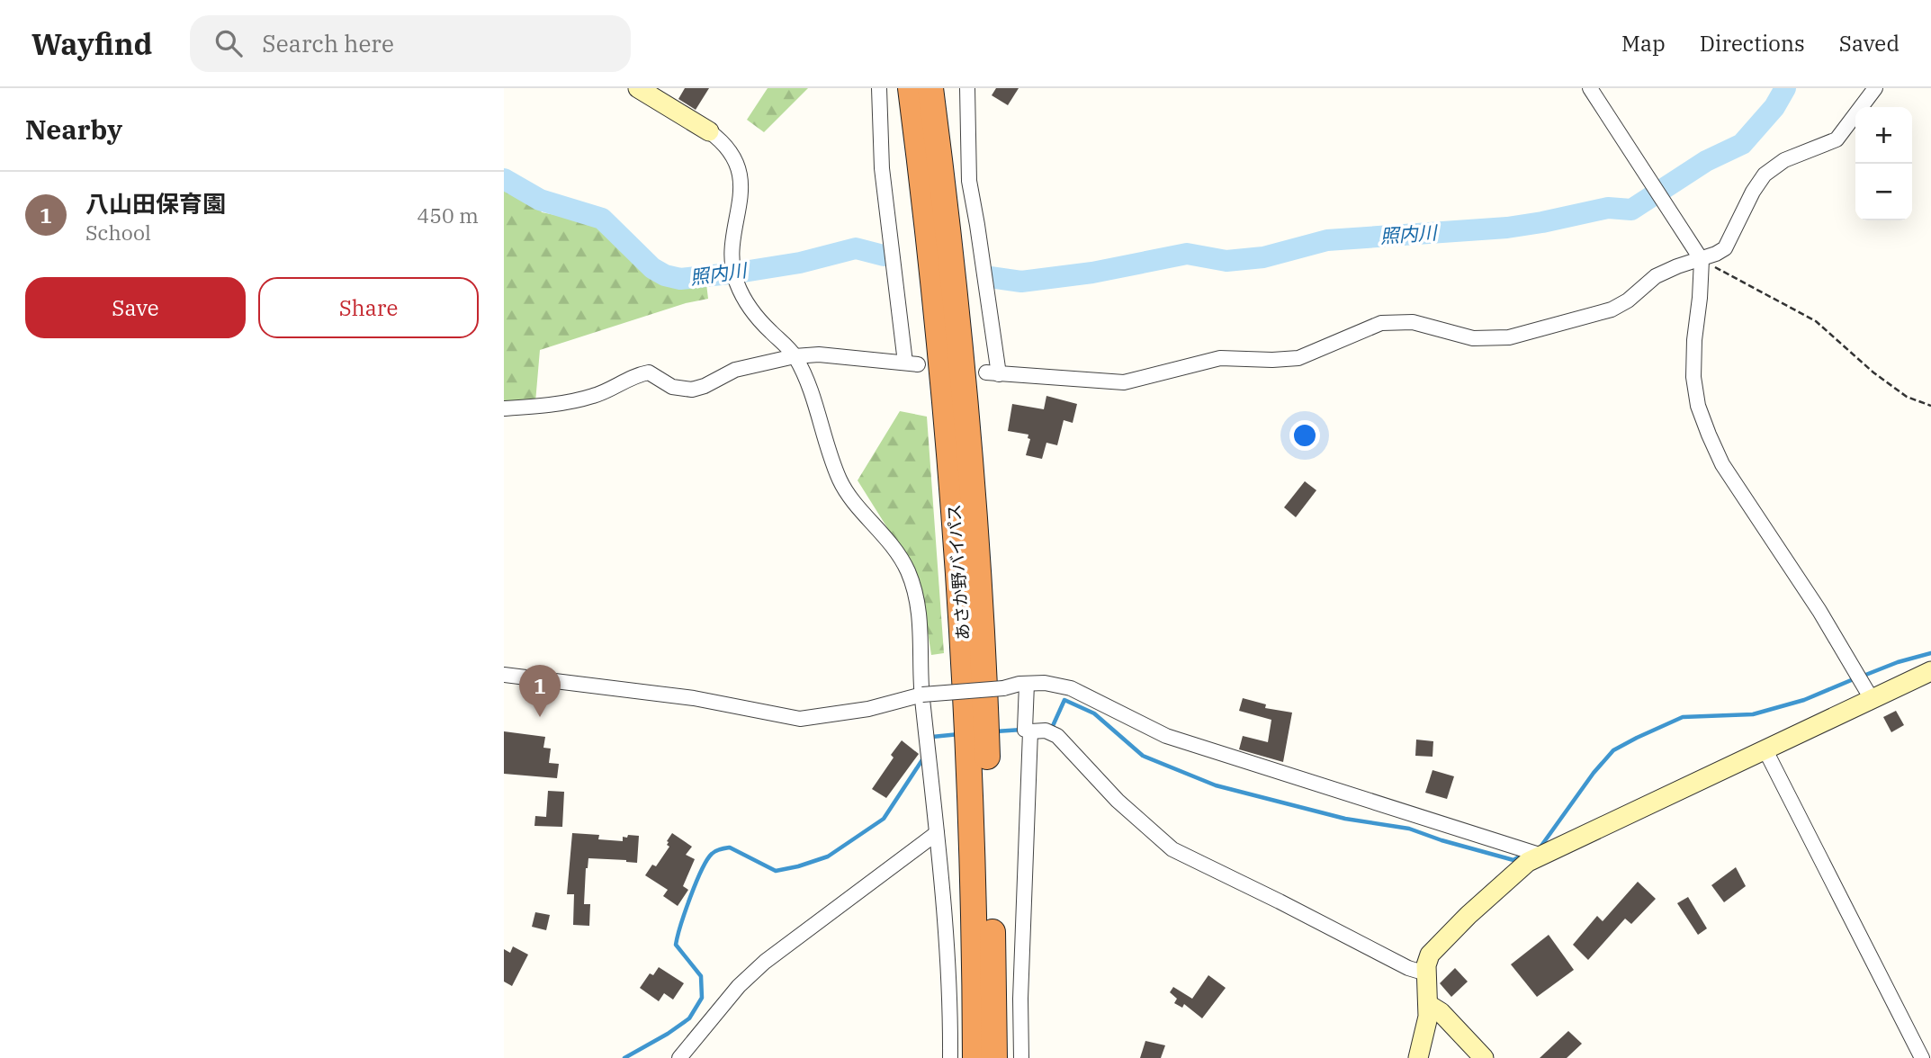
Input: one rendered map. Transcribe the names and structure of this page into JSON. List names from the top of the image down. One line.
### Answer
{"streets":{"highway":["あさか野バイパス"]},"water":["照内川"],"page":{"header":"Wayfind","search":"Search here","nav":["Map","Directions","Saved"],"heading":"Nearby","map_buttons":["+","−"],"list":[{"mark":"1","name":"八山田保育園","note":"School","value":"450 m"}],"buttons":["Save","Share"],"pins":"1"}}
